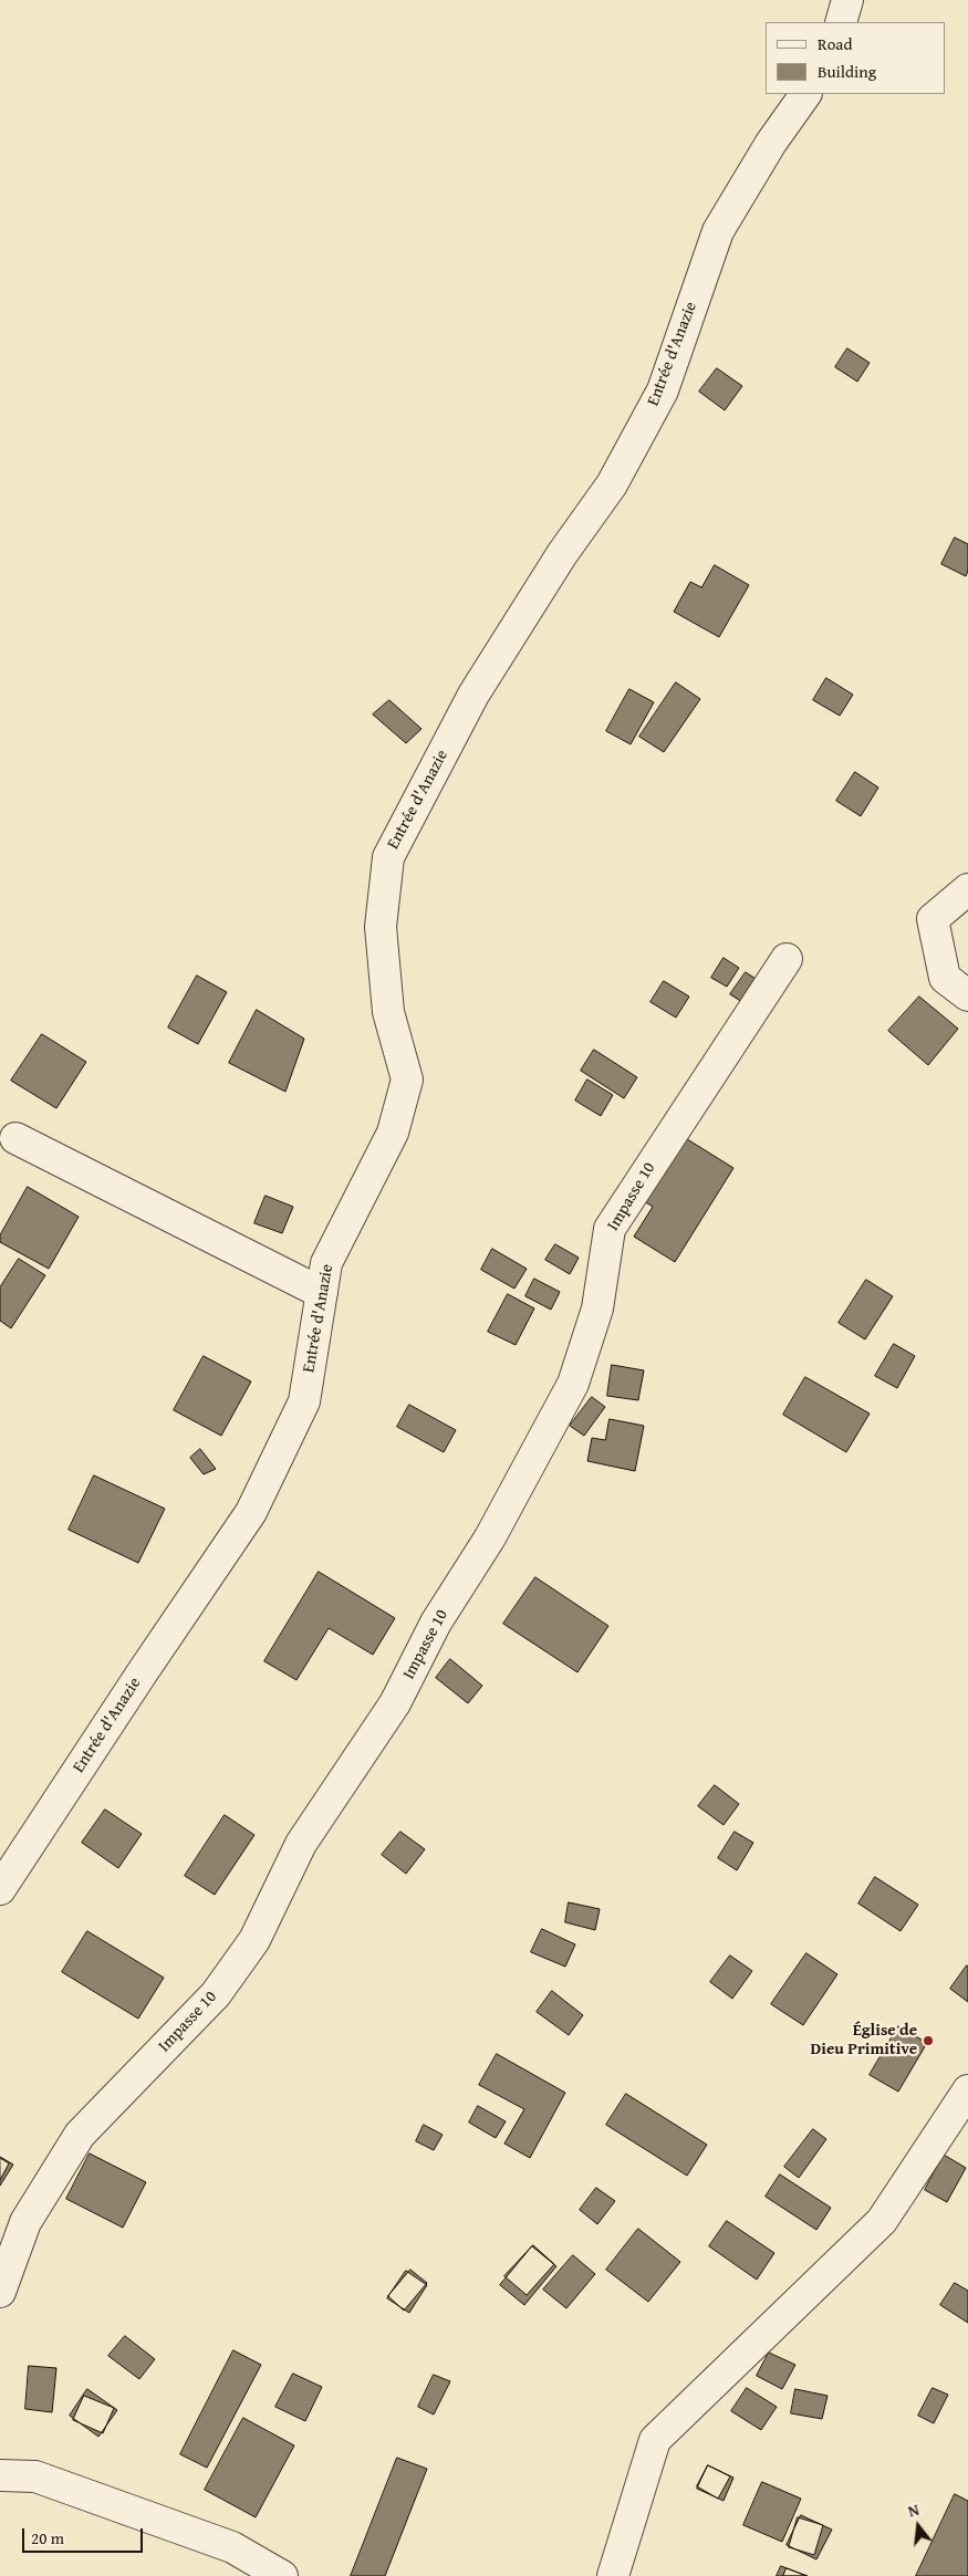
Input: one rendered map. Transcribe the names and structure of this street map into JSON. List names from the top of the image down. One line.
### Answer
{"streets":{"street":["Entrée d'Anazie","Impasse 10"]},"places":["Église de Dieu Primitive"],"legend":["Road","Building"],"scale_bar":"20 m","north":"top"}
